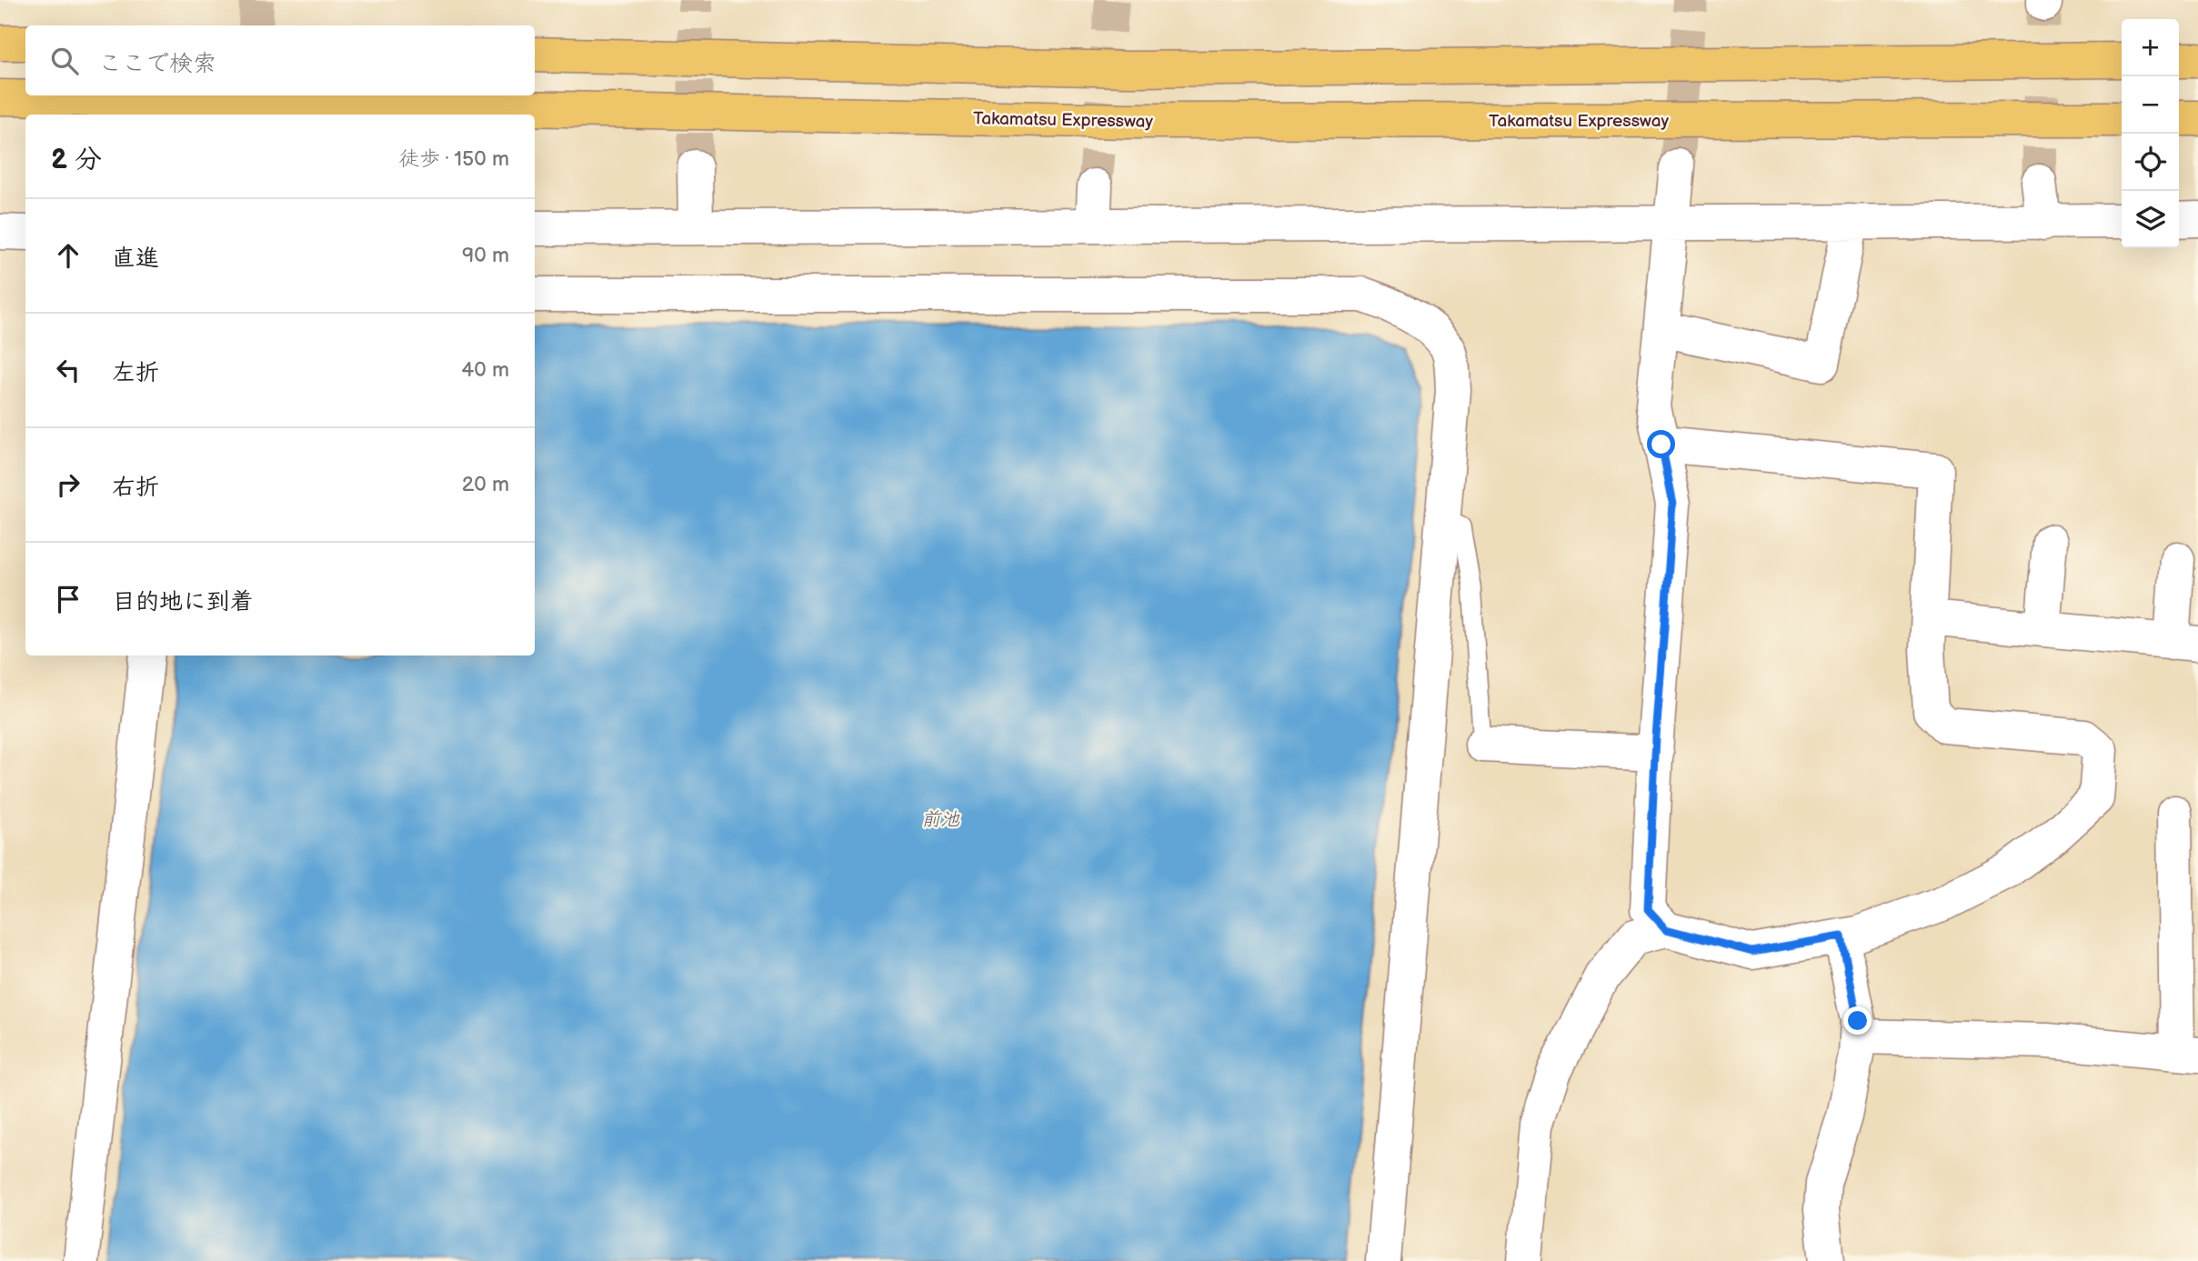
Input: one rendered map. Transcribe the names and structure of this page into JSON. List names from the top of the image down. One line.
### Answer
{"streets":{"highway":["Takamatsu Expressway"]},"water":["前池"],"page":{"map_buttons":["+","−"],"search":"ここで検索","heading":["2 分","徒歩 · 150 m"],"list":[["直進","90 m"],["左折","40 m"],["右折","20 m"],"目的地に到着"]}}
